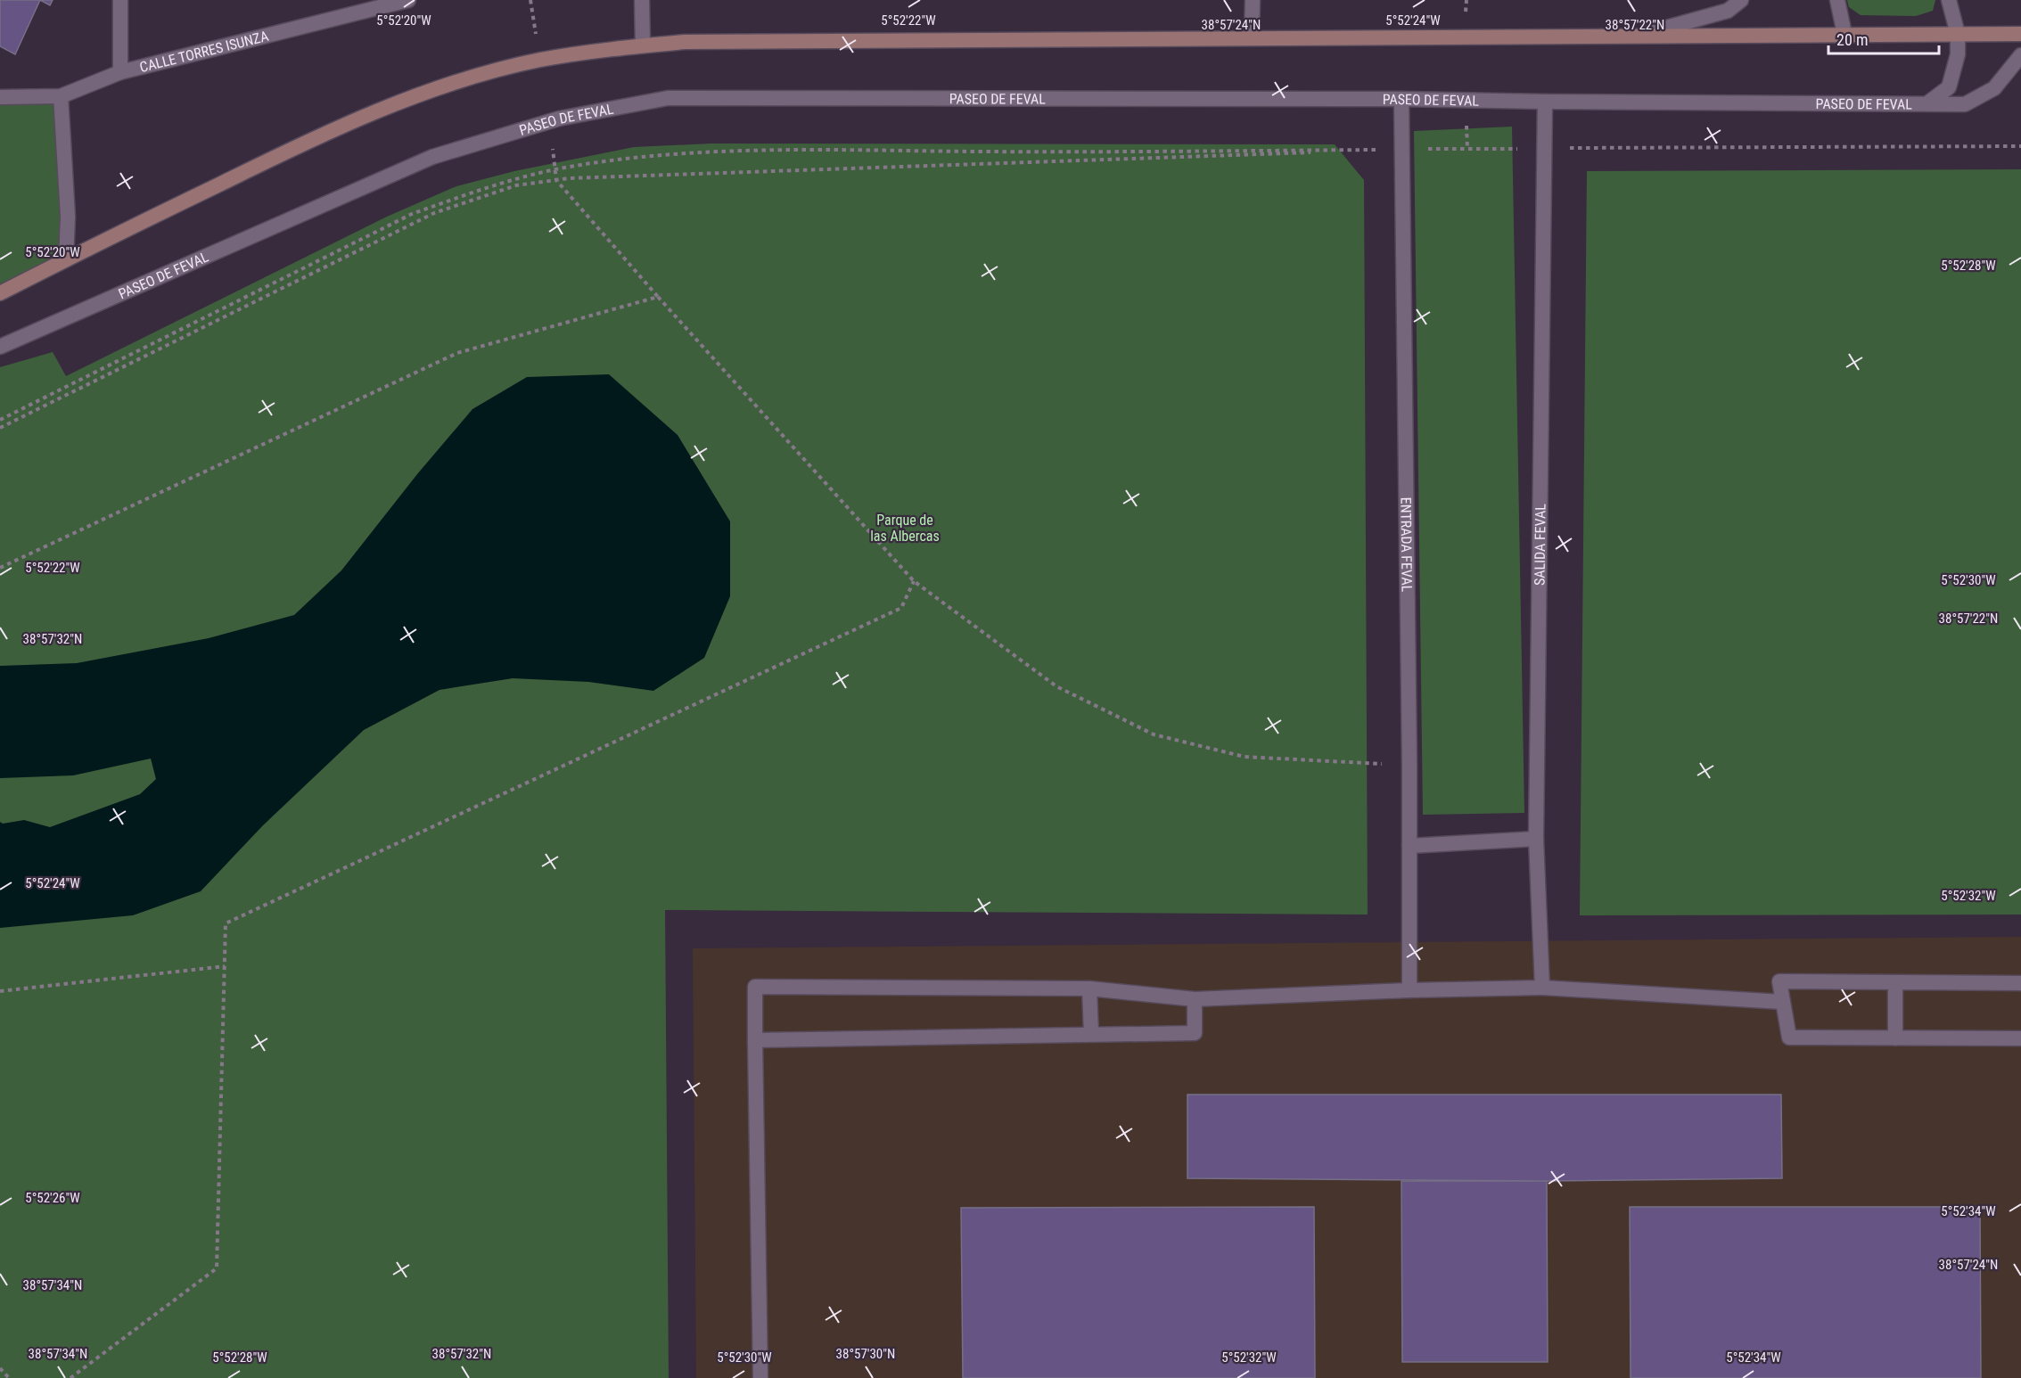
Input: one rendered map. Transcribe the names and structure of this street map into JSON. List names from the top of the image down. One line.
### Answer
{"streets":{"street":["CALLE TORRES ISUNZA","PASEO DE FEVAL","ENTRADA FEVAL","SALIDA FEVAL"]},"crossings":[["PASEO DE FEVAL","ENTRADA FEVAL"],["PASEO DE FEVAL","SALIDA FEVAL"]],"parks":["Parque de las Albercas"],"scale_bar":"20 m","coordinates":["5°52'24\"W","5°52'22\"W","5°52'20\"W","38°57'24\"N","38°57'22\"N","5°52'28\"W","5°52'30\"W","38°57'32\"N","5°52'32\"W","5°52'26\"W","5°52'34\"W","38°57'34\"N","38°57'30\"N"]}
